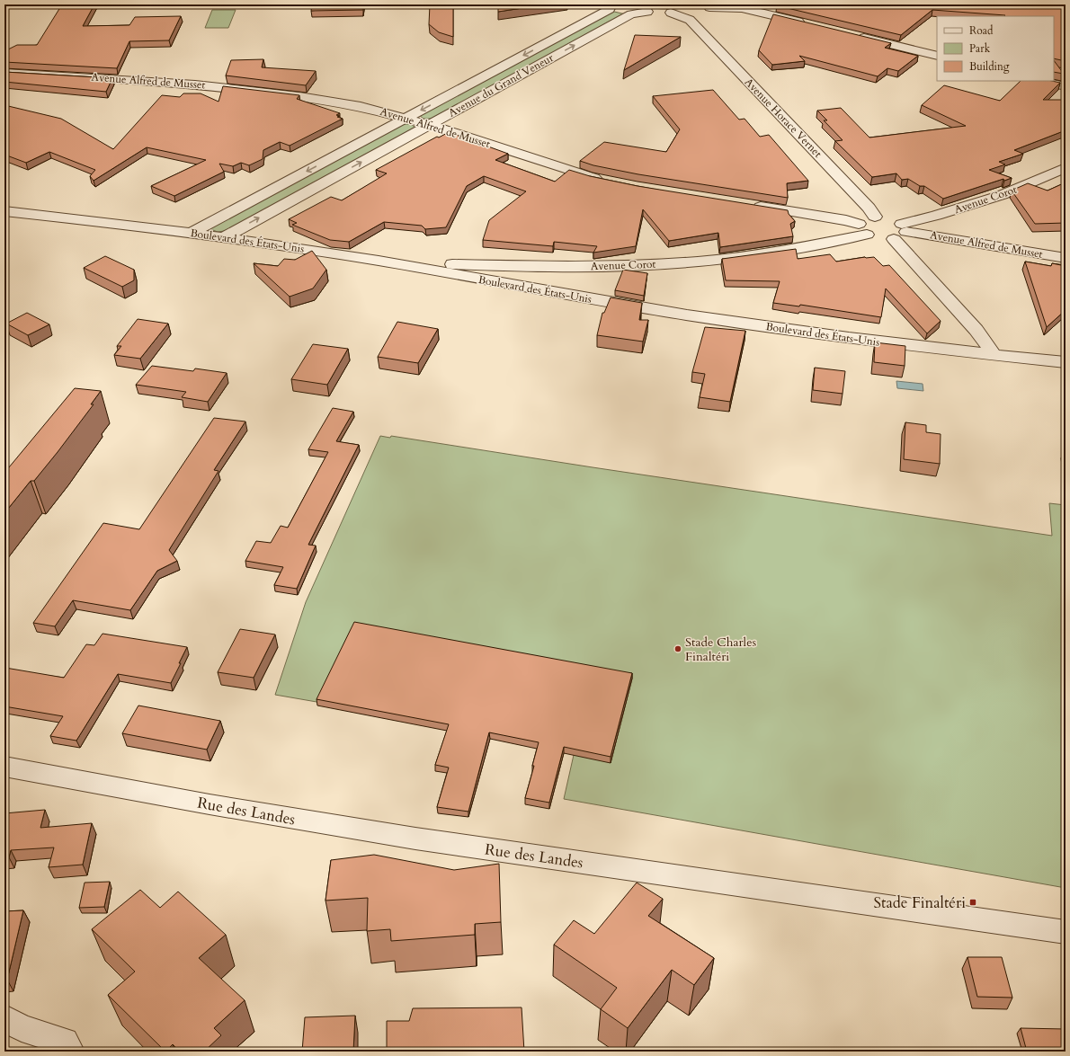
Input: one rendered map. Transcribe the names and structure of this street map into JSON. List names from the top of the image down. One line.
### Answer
{"streets":{"street":["Avenue Alfred de Musset","Avenue du Grand Veneur","Avenue Horace Vernet","Avenue Corot","Boulevard des États-Unis","Rue des Landes"]},"crossings":[["Avenue Alfred de Musset","Avenue du Grand Veneur"],["Avenue Alfred de Musset","Avenue Corot"],["Avenue du Grand Veneur","Boulevard des États-Unis"],["Avenue Corot","Boulevard des États-Unis"]],"places":{"other":["Stade Charles Finaltéri"],"transit":["Stade Finaltéri"]},"legend":["Road","Park","Building"]}
